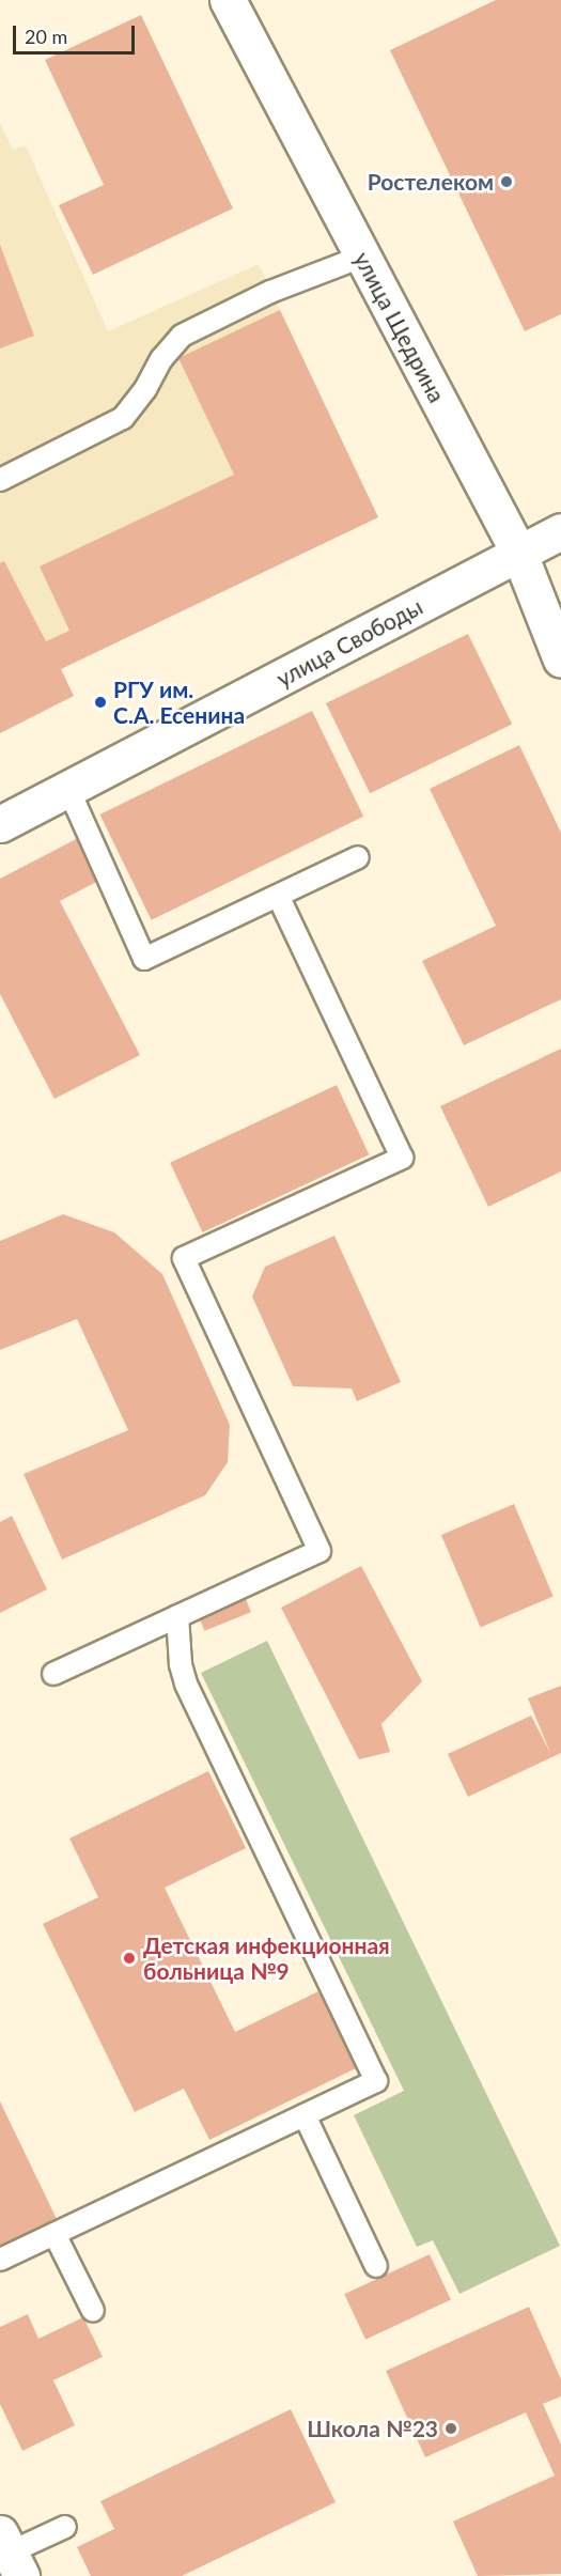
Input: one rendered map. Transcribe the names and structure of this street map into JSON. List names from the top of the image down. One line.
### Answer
{"streets":{"street":["улица Щедрина","улица Свободы"]},"crossings":[["улица Щедрина","улица Свободы"]],"places":["Ростелеком","РГУ им. С.А. Есенина","Детская инфекционная больница №9","Школа №23"],"scale_bar":"20 m"}
